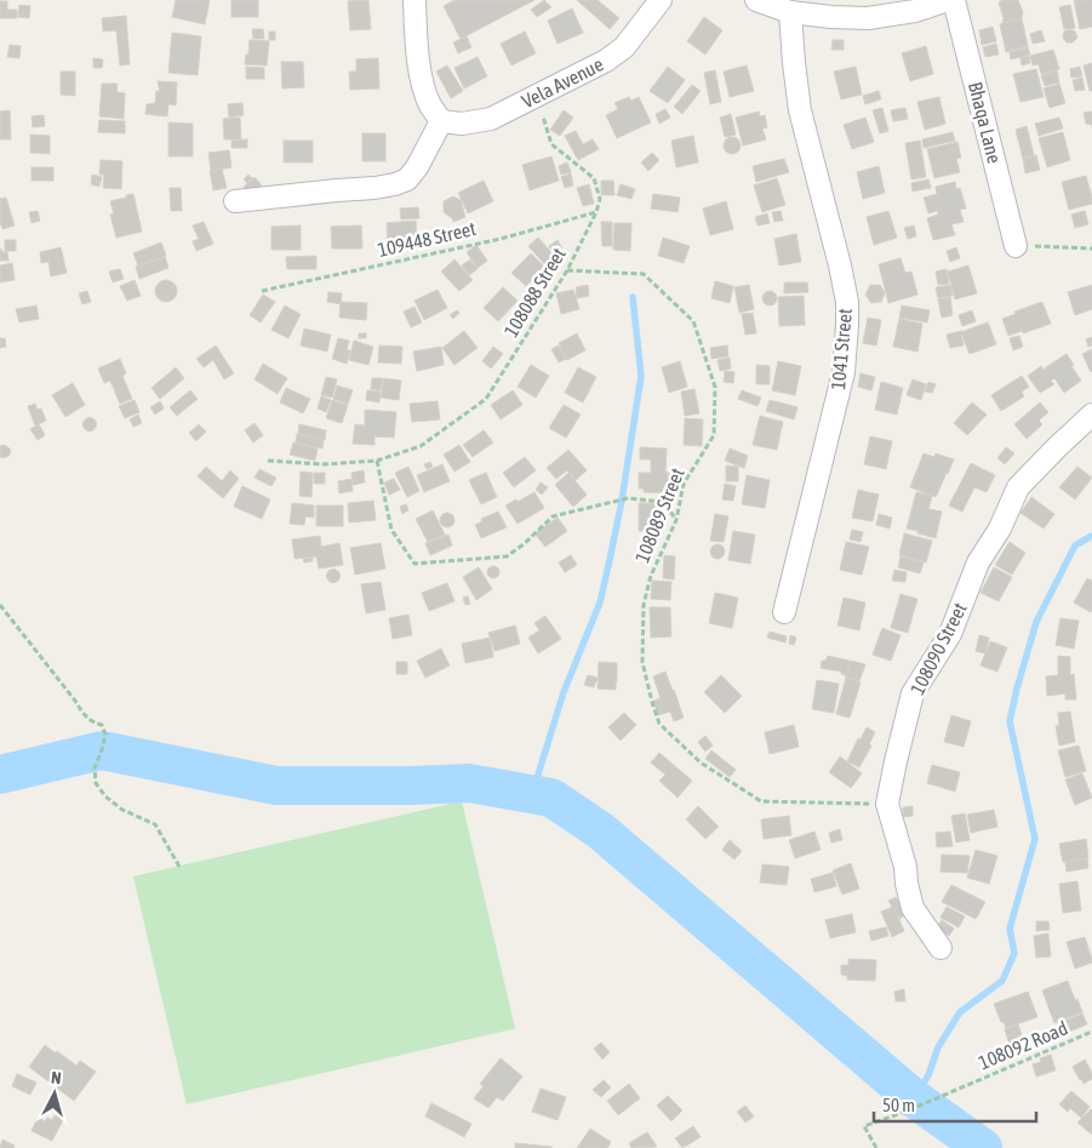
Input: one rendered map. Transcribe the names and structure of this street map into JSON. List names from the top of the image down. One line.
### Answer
{"streets":{"street":["Vela Avenue","Bhaqa Lane","1041 Street","108090 Street"],"path":["109448 Street","108088 Street","108089 Street","108092 Road"]},"crossings":[["Vela Avenue","108088 Street"],["109448 Street","108088 Street"],["108088 Street","108089 Street"],["108089 Street","108090 Street"]],"scale_bar":"50 m","north":"top"}
